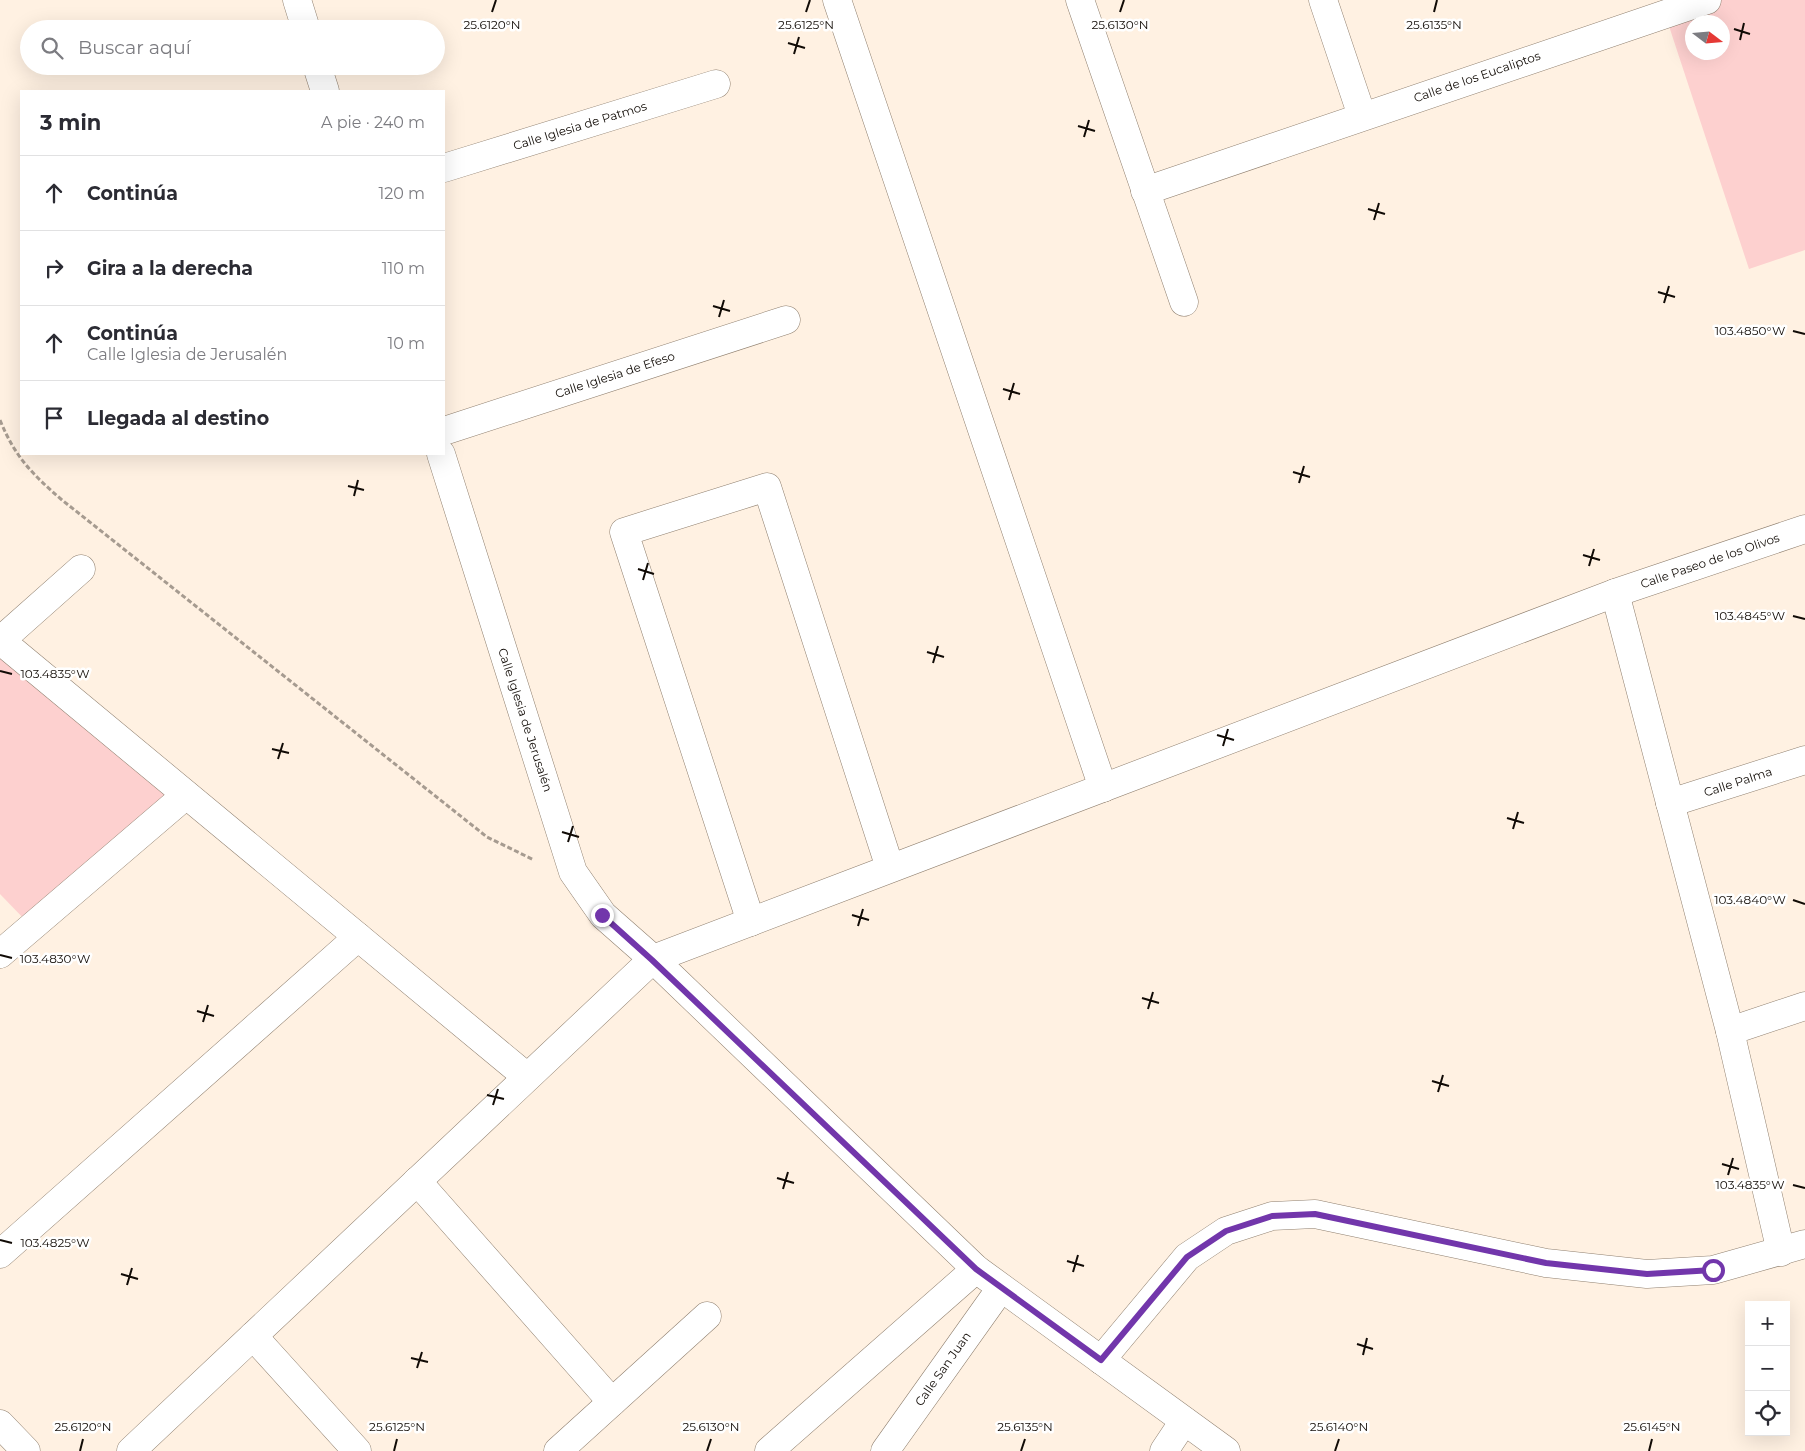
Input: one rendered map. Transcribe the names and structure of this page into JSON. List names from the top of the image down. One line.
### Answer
{"streets":{"street":["Calle de los Eucaliptos","Calle Iglesia de Patmos","Calle Iglesia de Efeso","Calle Paseo de los Olivos","Calle Iglesia de Jerusalén","Calle Palma","Calle San Juan"]},"crossings":[["Calle Paseo de los Olivos","Calle Iglesia de Jerusalén"],["Calle Iglesia de Jerusalén","Calle San Juan"]],"north":"right","page":{"search":"Buscar aquí","heading":["3 min","A pie · 240 m"],"list":[["Continúa","120 m"],["Gira a la derecha","110 m"],["Continúa","Calle Iglesia de Jerusalén","10 m"],"Llegada al destino"],"map_buttons":["+","−"]},"coordinates":["25.6120°N","25.6125°N","25.6130°N","25.6135°N","103.4850°W","103.4845°W","103.4835°W","103.4840°W","103.4830°W","103.4825°W","25.6140°N","25.6145°N"]}
